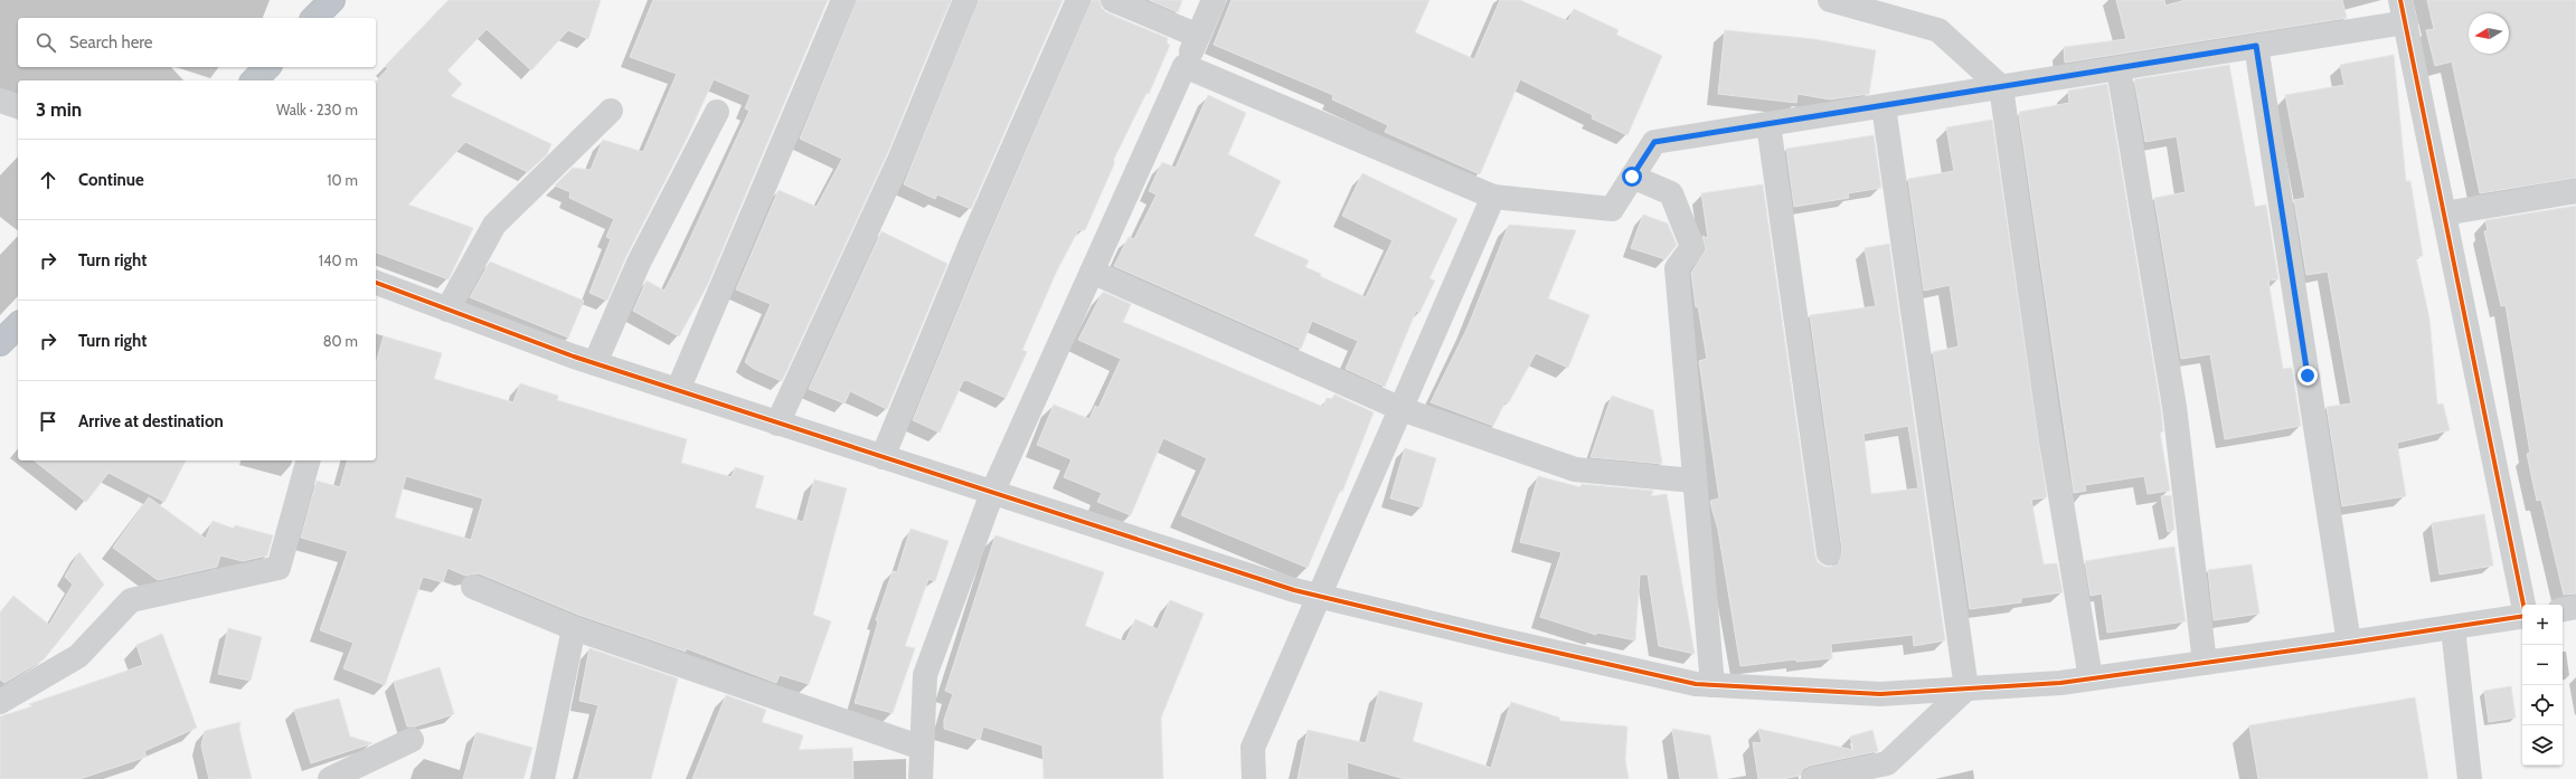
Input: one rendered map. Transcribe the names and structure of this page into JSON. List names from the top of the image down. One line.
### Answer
{"north":"left","page":{"search":"Search here","heading":["3 min","Walk · 230 m"],"list":[["Continue","10 m"],["Turn right","140 m"],["Turn right","80 m"],"Arrive at destination"],"map_buttons":["+","−"]}}
